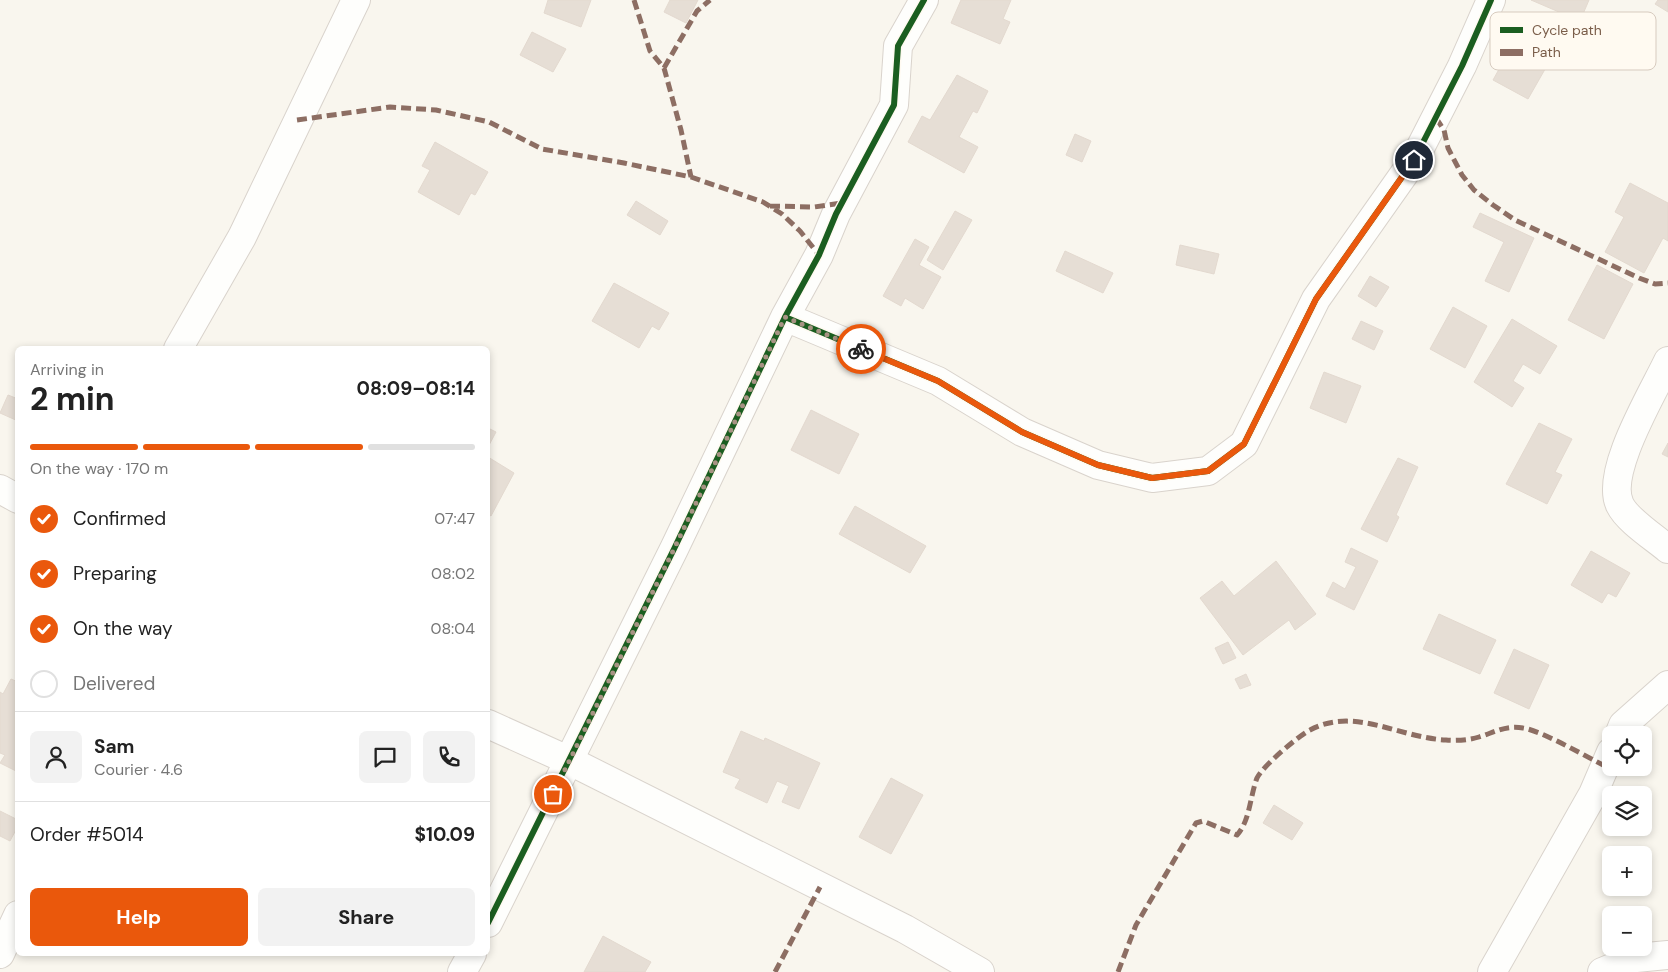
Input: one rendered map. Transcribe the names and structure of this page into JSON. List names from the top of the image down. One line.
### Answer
{"legend":["Cycle path","Path"],"page":{"heading":["2 min","Arriving in","08:09–08:14"],"panel":["Sam","Courier · 4.6","Order #5014","$10.09"],"bar":"On the way · 170 m","list":[["Confirmed","07:47"],["Preparing","08:02"],["On the way","08:04"],"Delivered"],"map_buttons":["+","−"],"buttons":["Help","Share"]}}
